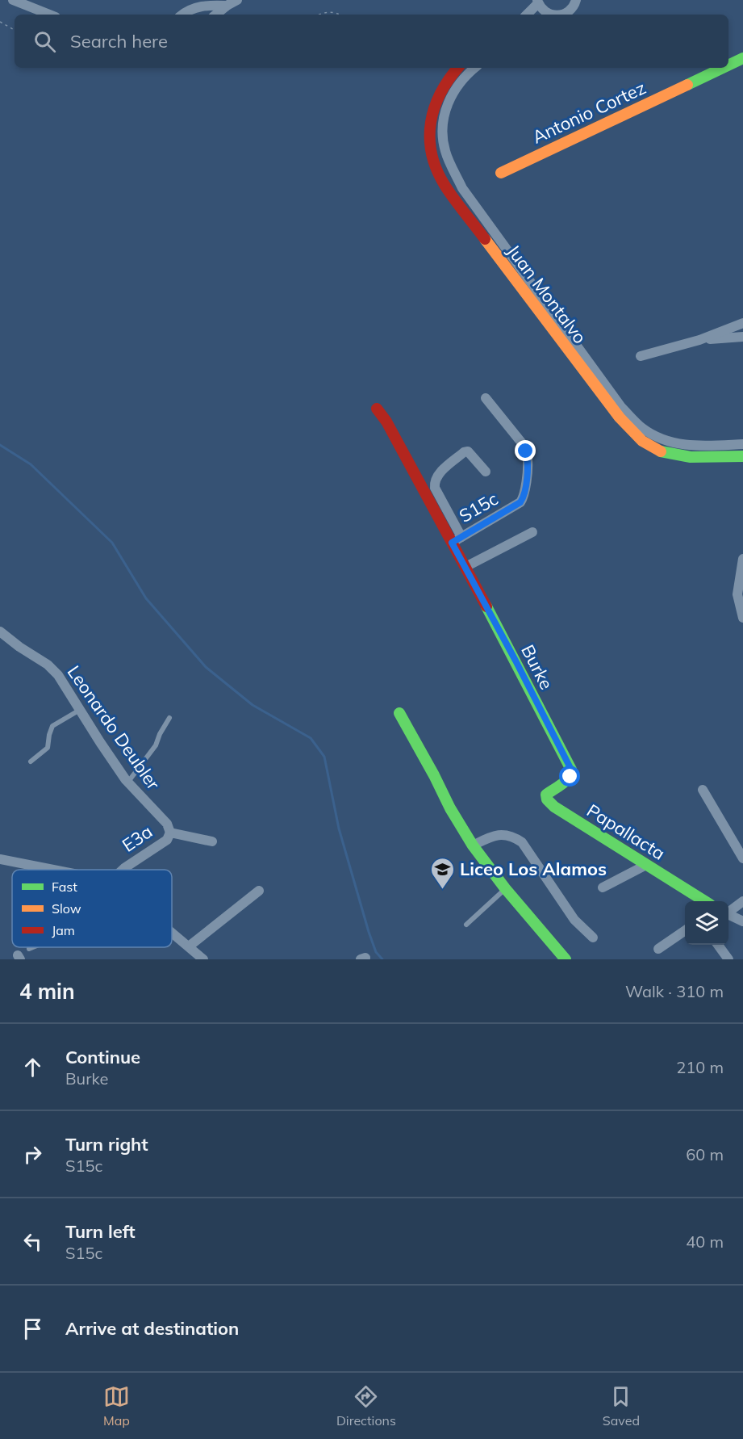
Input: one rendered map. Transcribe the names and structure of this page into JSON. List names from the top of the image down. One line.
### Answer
{"streets":{"street":["Antonio Cortez","Juan Montalvo","S15c","Burke","Leonardo Deubler","Papallacta","E3a"]},"crossings":[["S15c","Burke"],["Burke","Papallacta"],["Leonardo Deubler","E3a"]],"places":{"school or university":["Liceo Los Alamos"]},"legend":["Fast","Slow","Jam"],"page":{"search":"Search here","heading":["4 min","Walk · 310 m"],"list":[["Continue","Burke","210 m"],["Turn right","S15c","60 m"],["Turn left","S15c","40 m"],"Arrive at destination"],"nav":["Map","Directions","Saved"]}}
